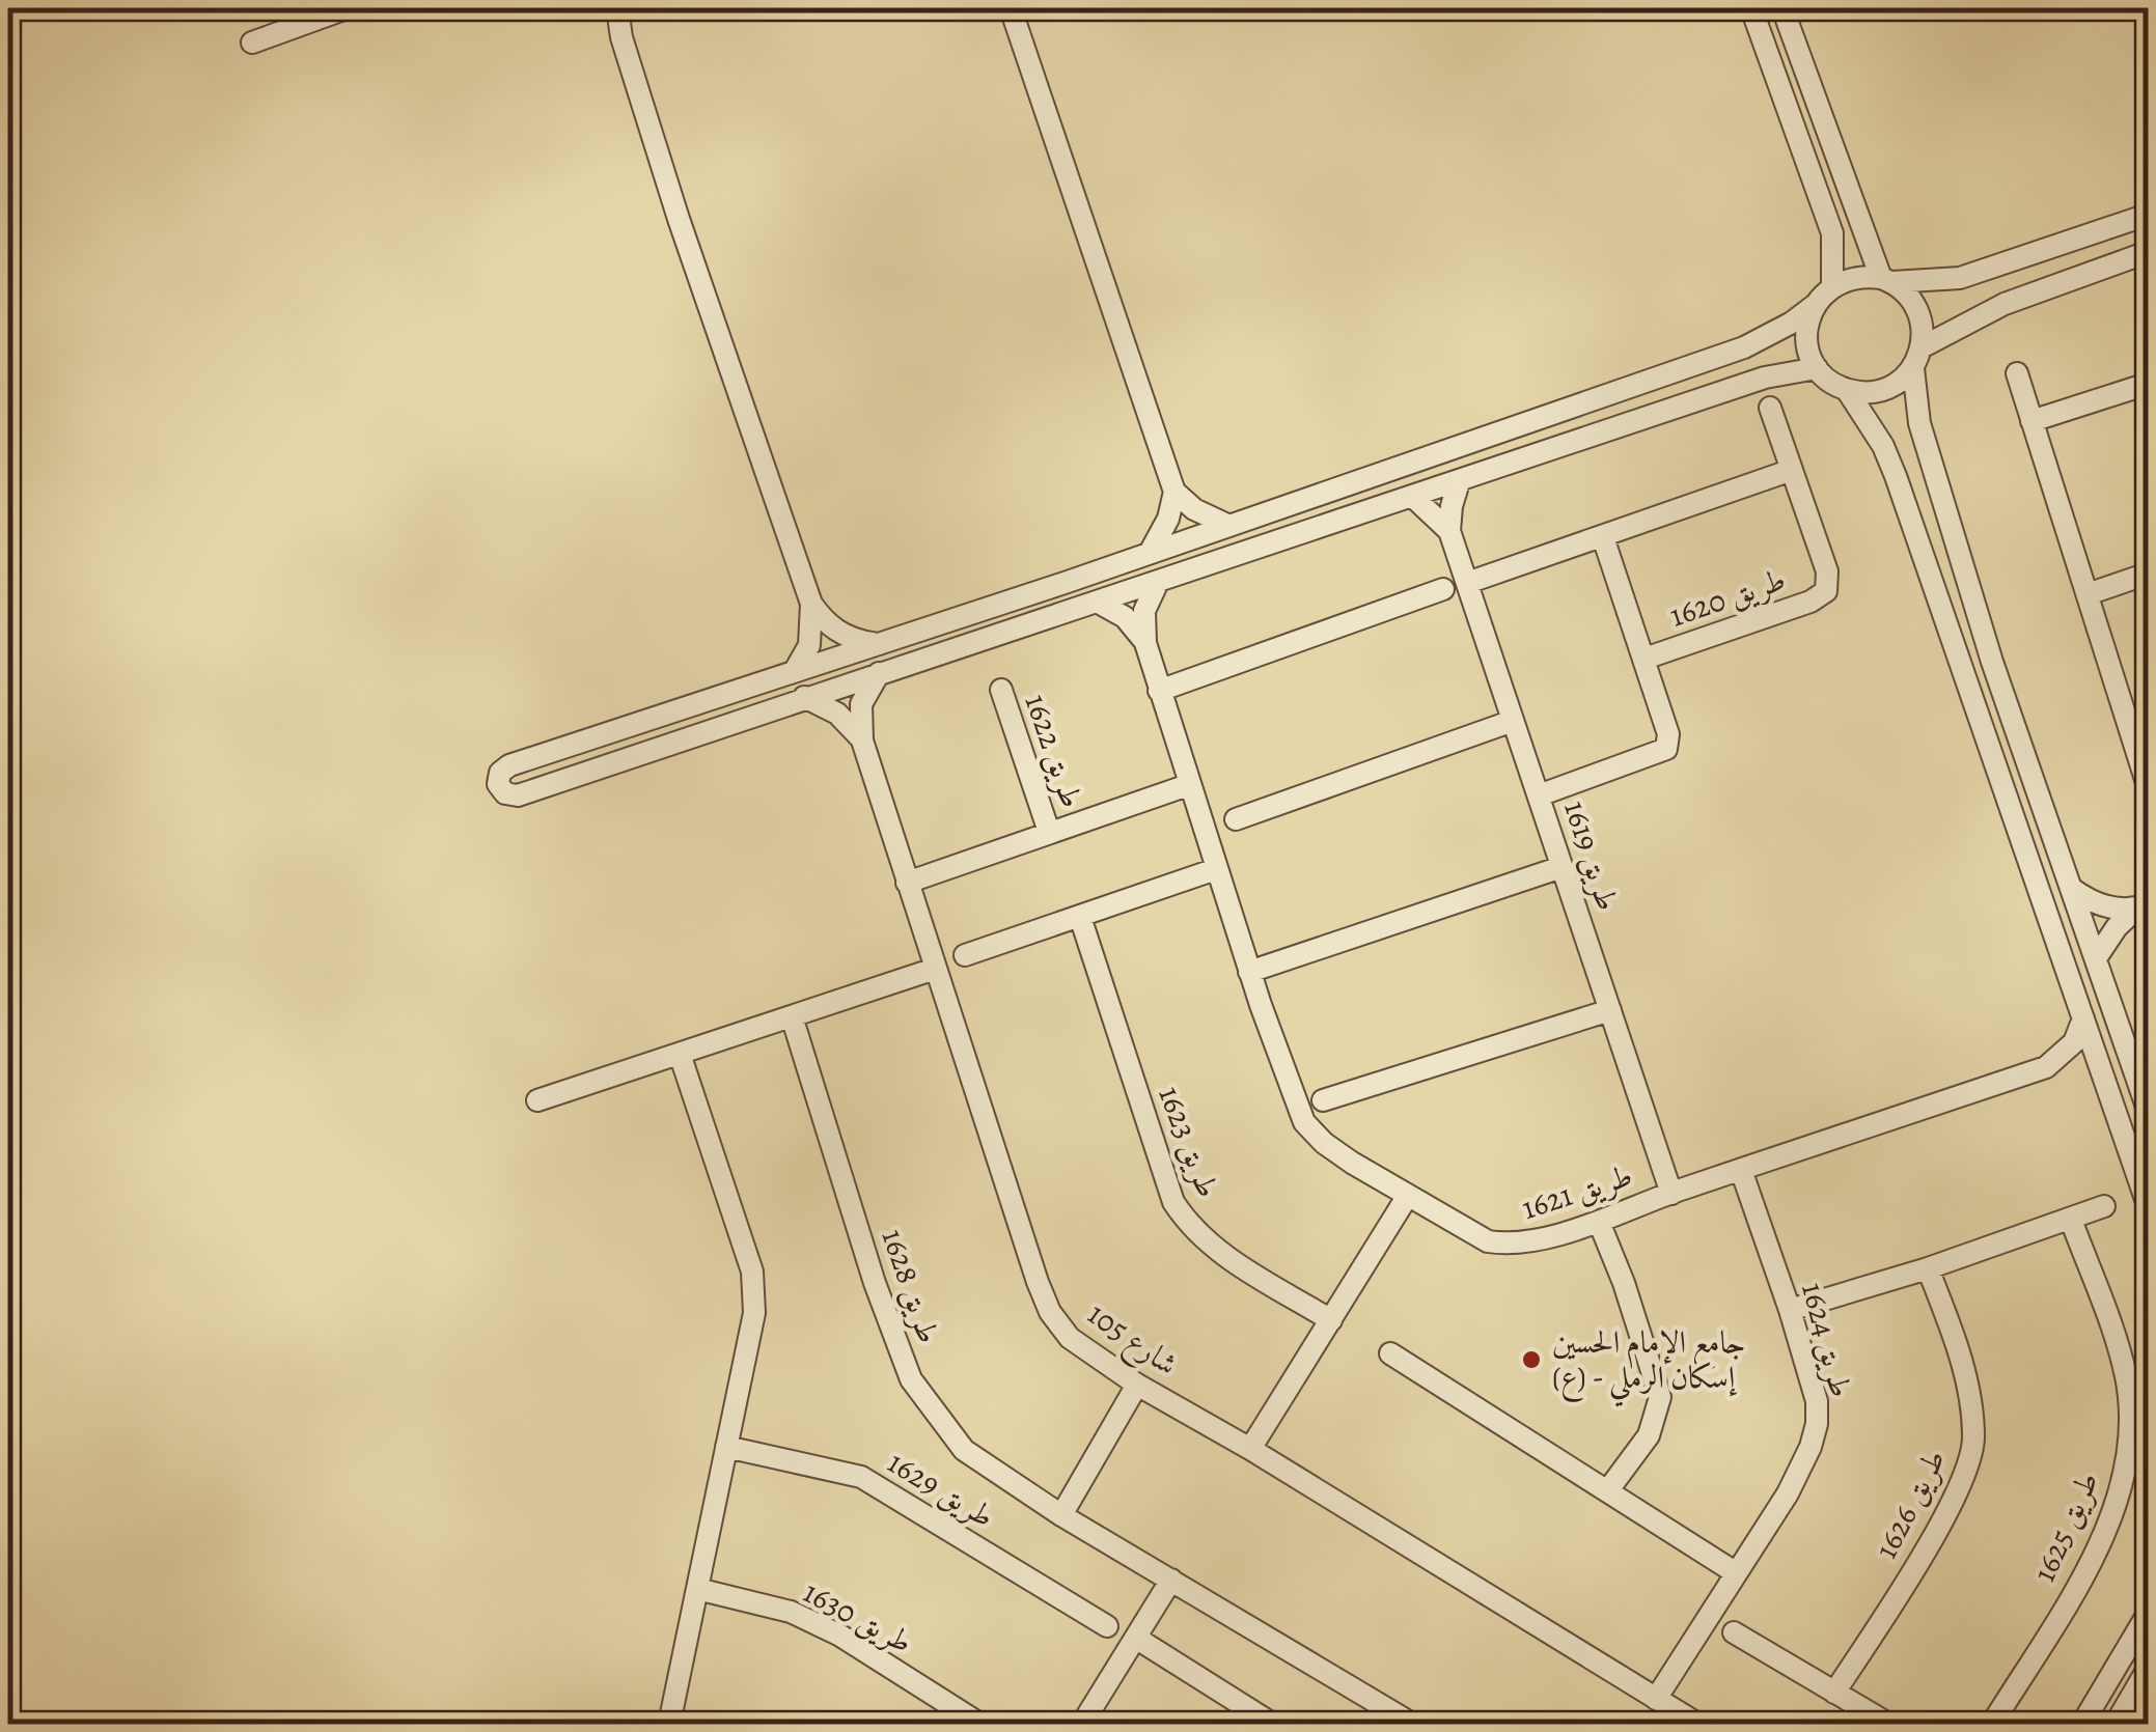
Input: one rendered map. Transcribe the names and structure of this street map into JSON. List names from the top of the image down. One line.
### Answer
{"streets":{"street":["طريق 1620","طريق 1622","طريق 1619","طريق 1623","طريق 1621","طريق 1628","شارع 105","طريق 1624","طريق 1629","طريق 1626","طريق 1625","طريق 1630"]},"crossings":[["طريق 1620","طريق 1619"],["طريق 1622","طريق 1621"],["طريق 1622","شارع 105"],["طريق 1619","طريق 1621"],["طريق 1621","طريق 1624"],["شارع 105","طريق 1624"]],"places":["جامع الإمام الحسين (ع) - إسكان الرملي"]}
